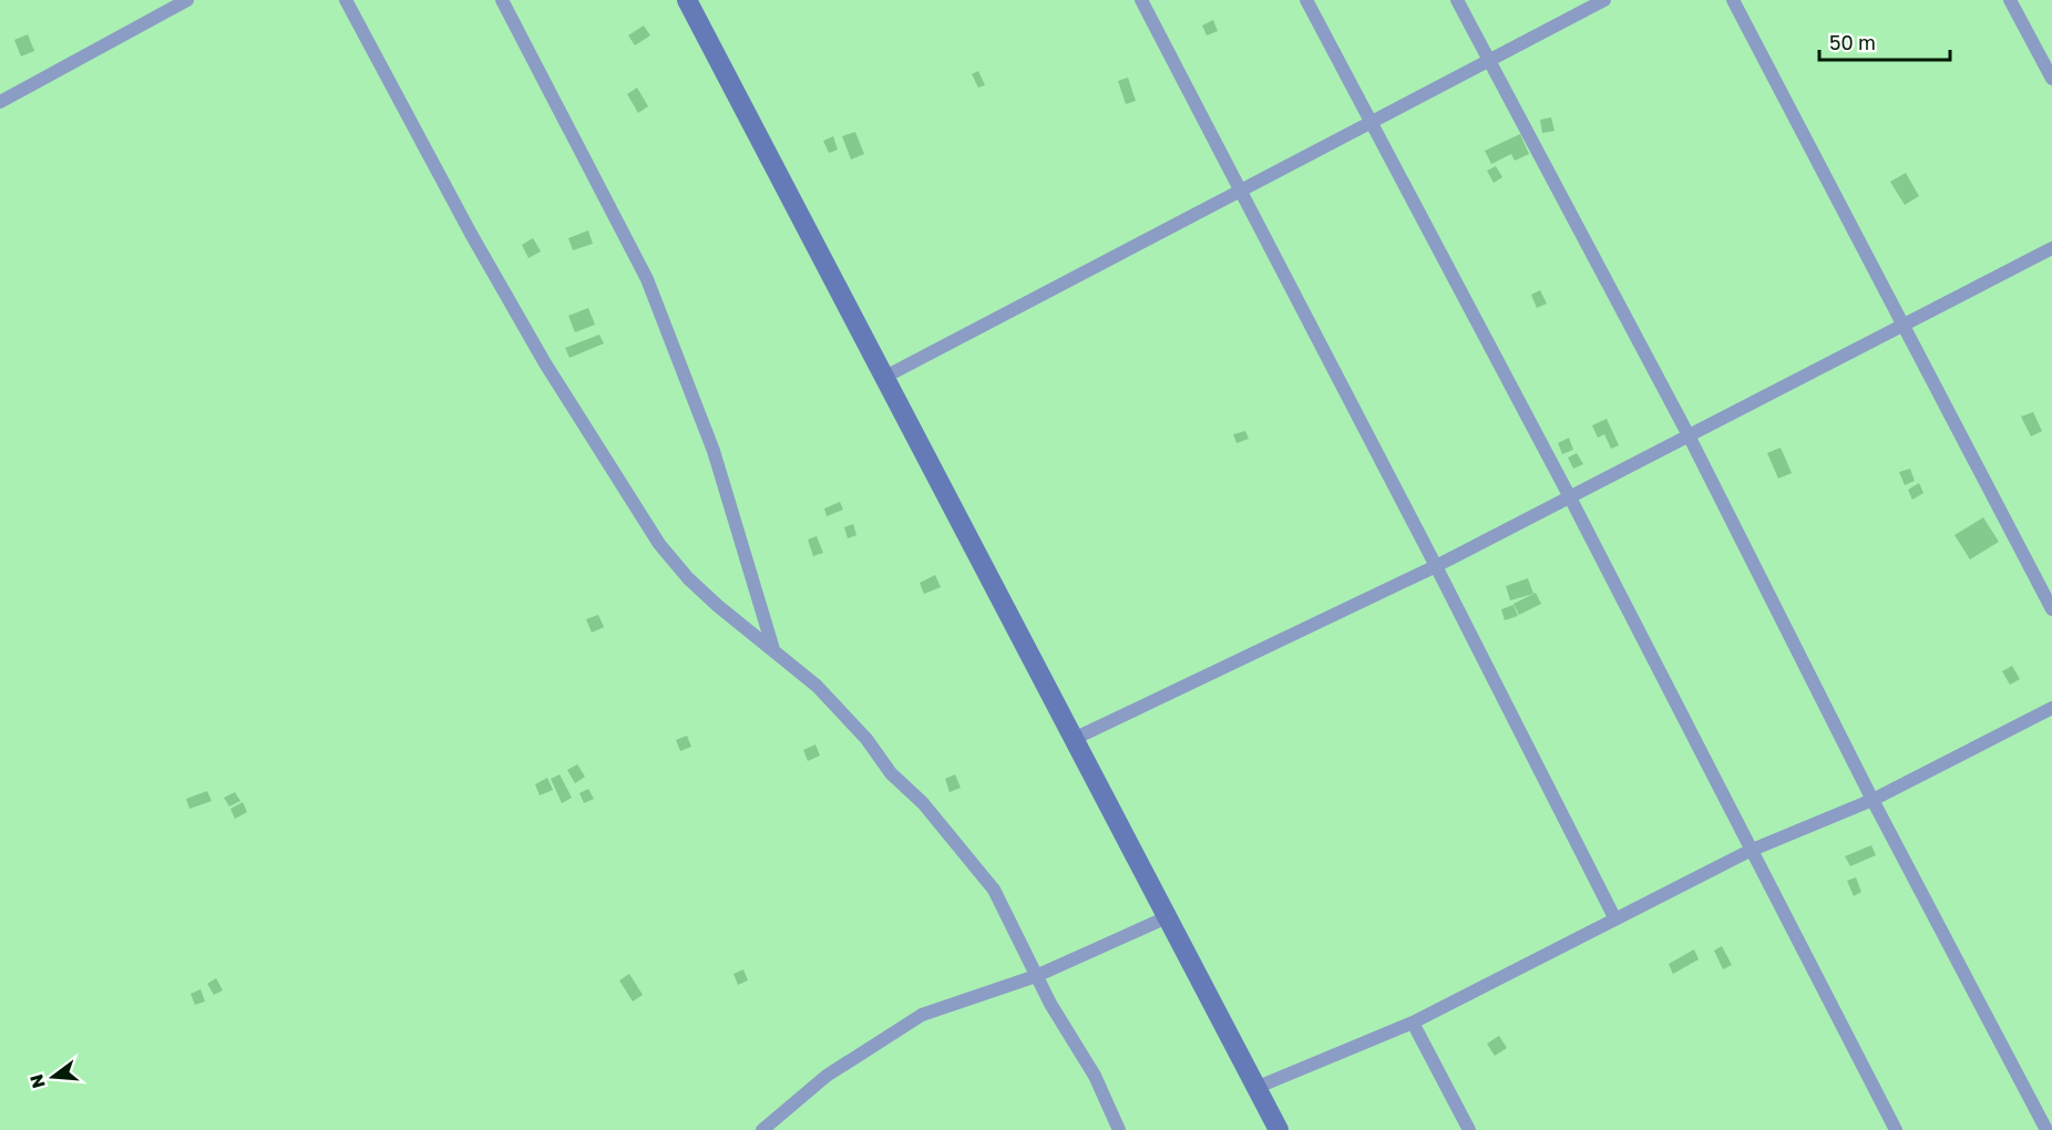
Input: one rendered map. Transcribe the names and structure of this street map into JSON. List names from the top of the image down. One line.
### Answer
{"scale_bar":"50 m","north":"left"}
